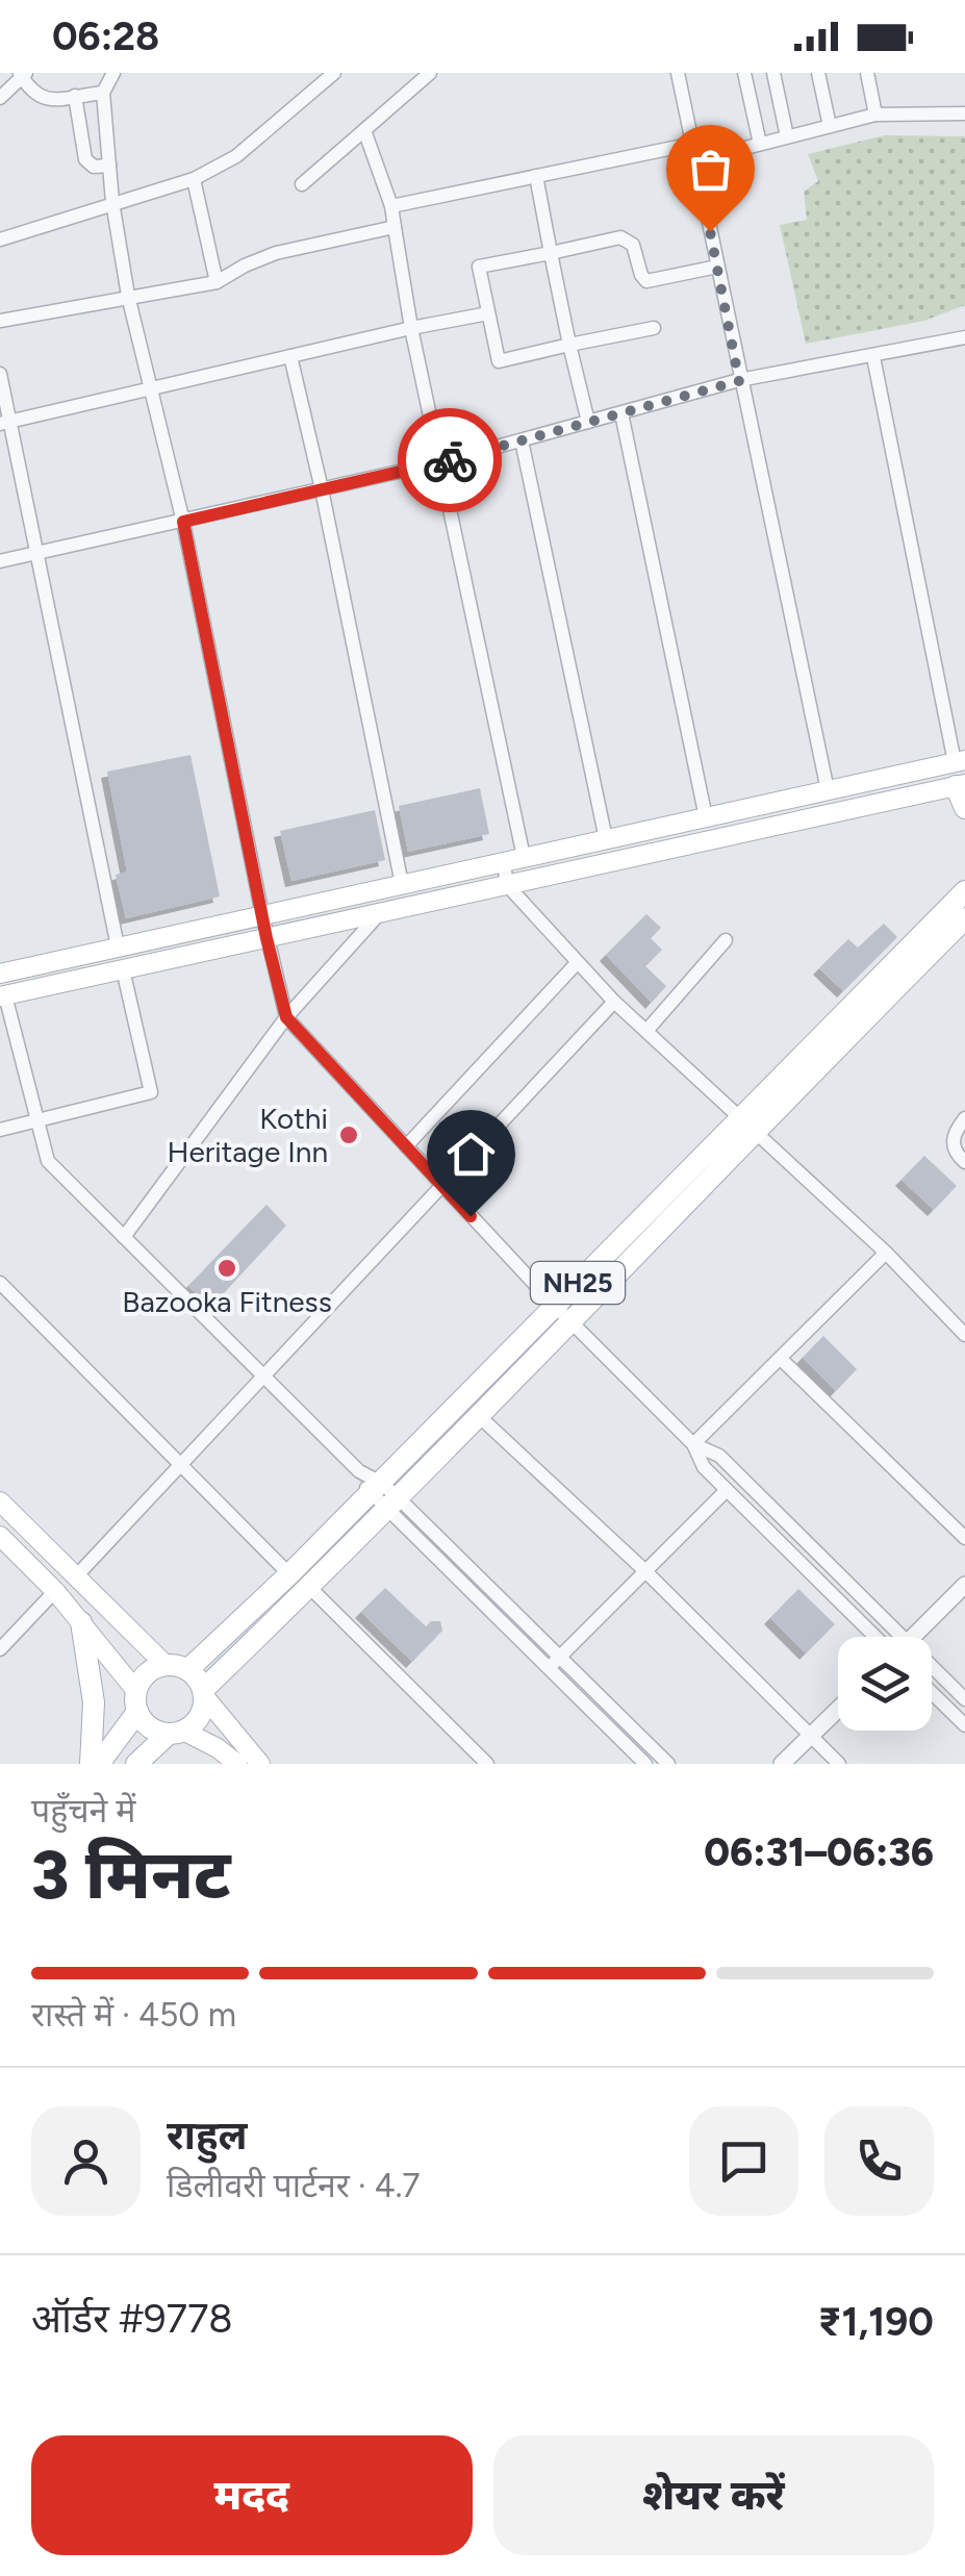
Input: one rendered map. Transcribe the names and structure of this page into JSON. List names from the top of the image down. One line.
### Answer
{"streets":{"main road":["NH25"]},"places":["Kothi Heritage Inn","Bazooka Fitness"],"page":{"status":"06:28","heading":["3 मिनट","पहुँचने में","06:31–06:36"],"panel":["राहुल","डिलीवरी पार्टनर · 4.7","ऑर्डर #9778","₹1,190"],"bar":"रास्ते में · 450 m","buttons":["मदद","शेयर करें"]}}
